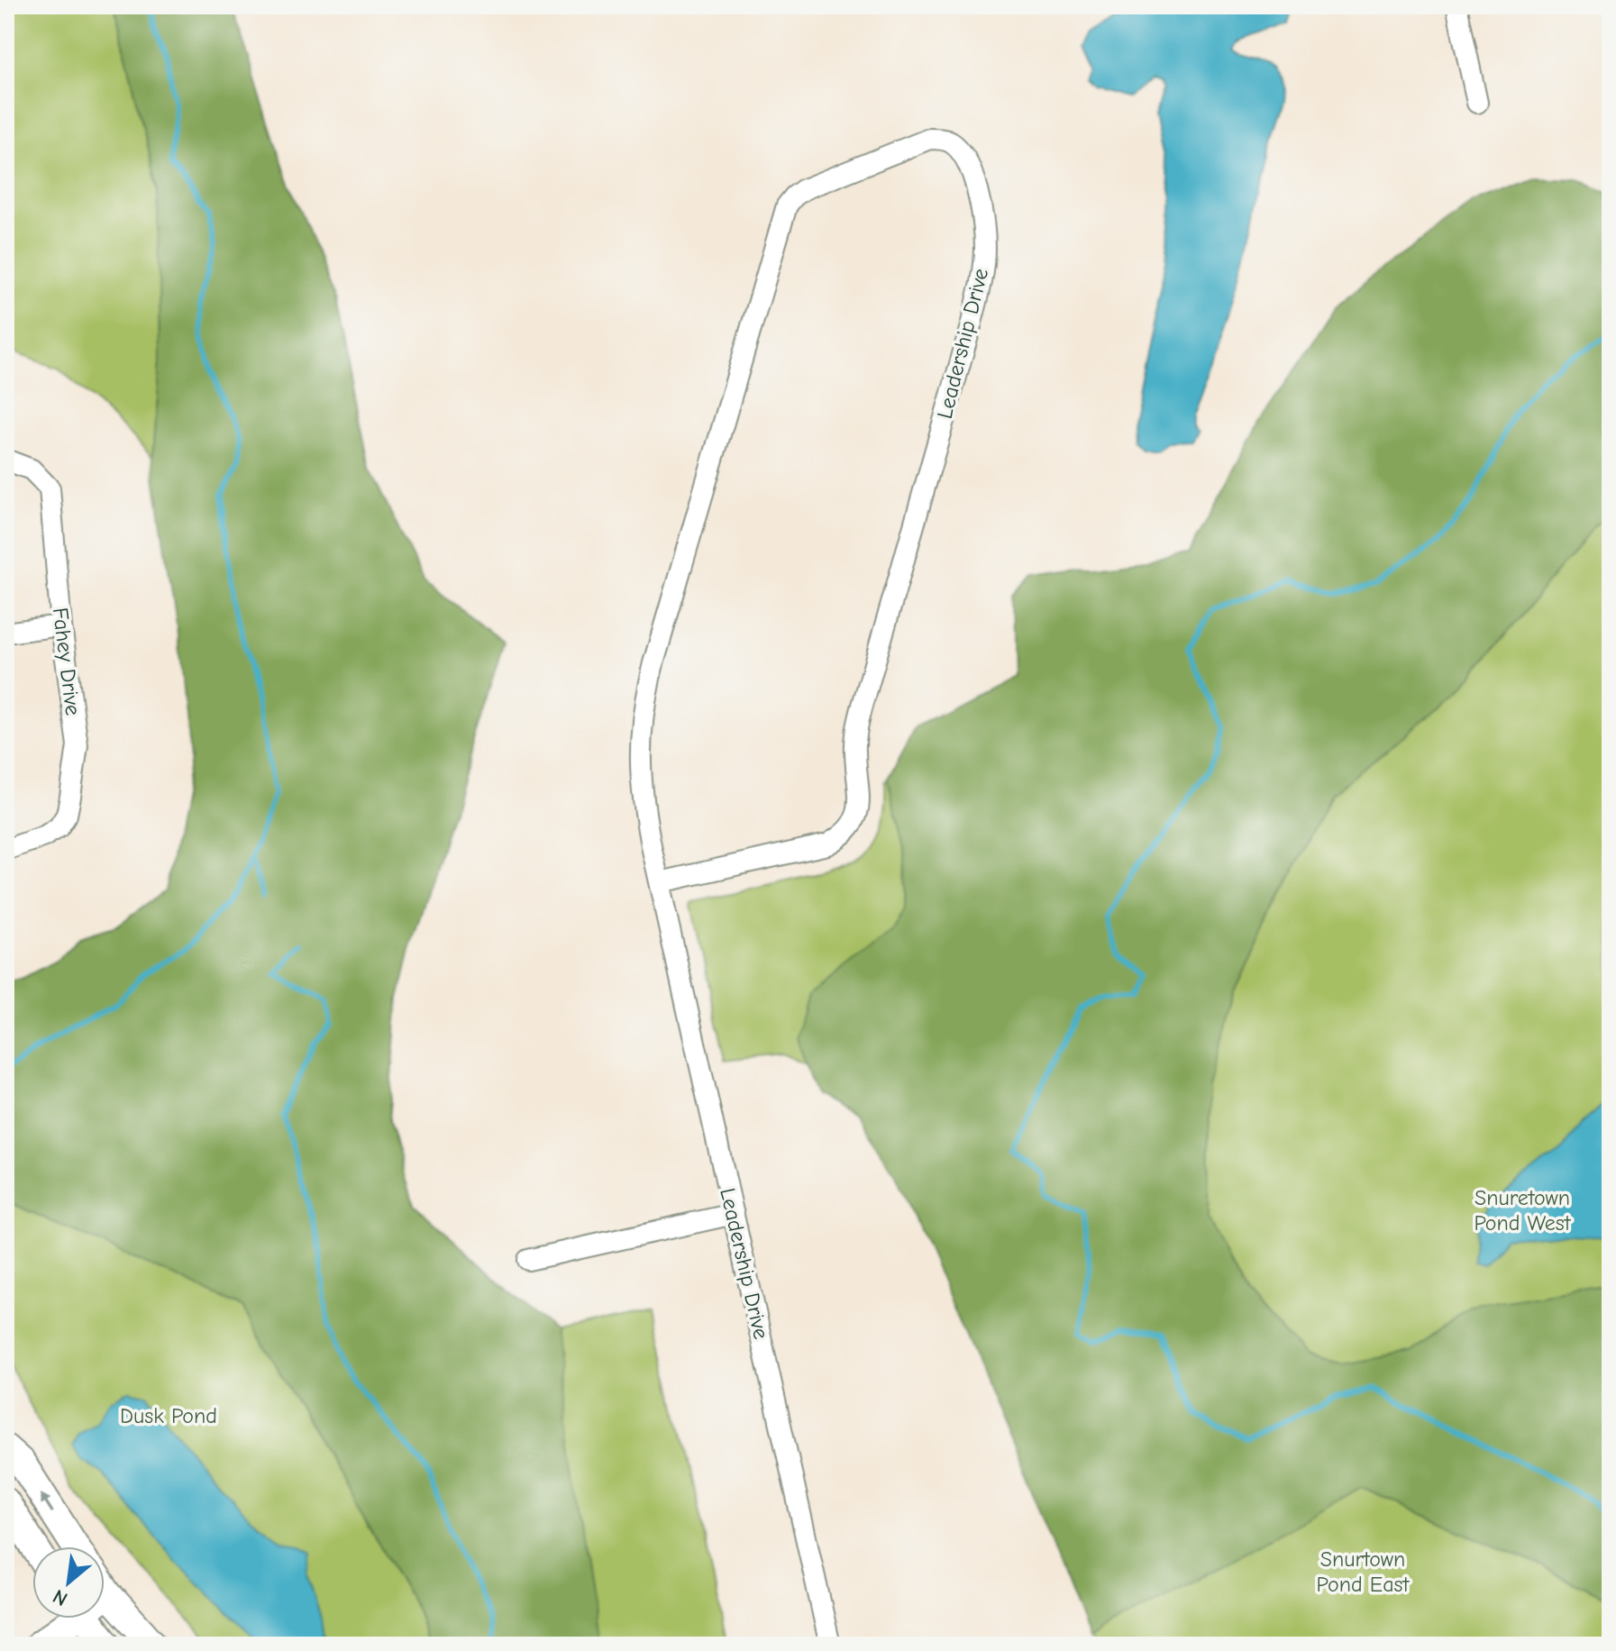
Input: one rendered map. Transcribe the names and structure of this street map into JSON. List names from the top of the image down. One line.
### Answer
{"streets":{"street":["Leadership Drive","Fahey Drive"]},"parks":["Snuretown Pond West","Dusk Pond","Snurtown Pond East"],"north":"bottom left"}
